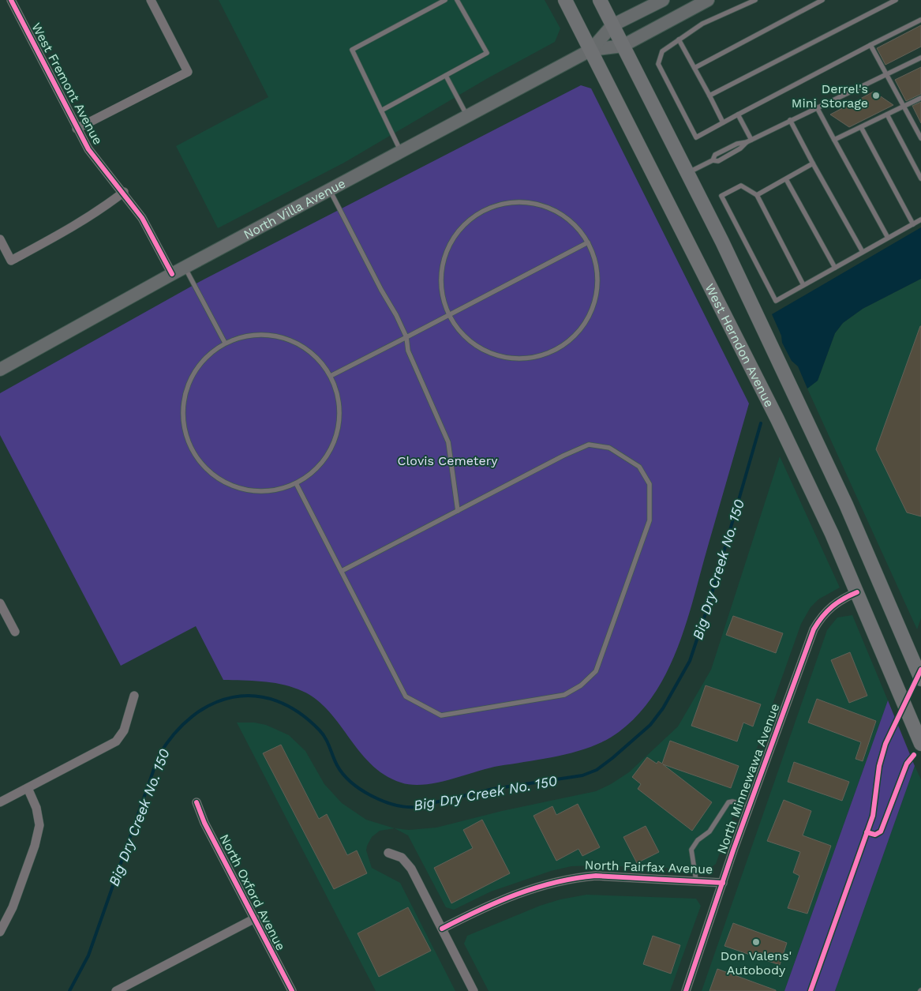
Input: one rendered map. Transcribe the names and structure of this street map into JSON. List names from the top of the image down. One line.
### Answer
{"streets":{"main road":["North Villa Avenue","West Herndon Avenue"],"street":["West Fremont Avenue","North Minnewawa Avenue","North Fairfax Avenue","North Oxford Avenue"]},"crossings":[["West Fremont Avenue","North Villa Avenue"],["North Villa Avenue","West Herndon Avenue"],["West Herndon Avenue","North Minnewawa Avenue"],["North Minnewawa Avenue","North Fairfax Avenue"]],"water":["Big Dry Creek No. 150"],"parks":["Clovis Cemetery"],"places":["Derrel's Mini Storage","Don Valens' Autobody"]}
